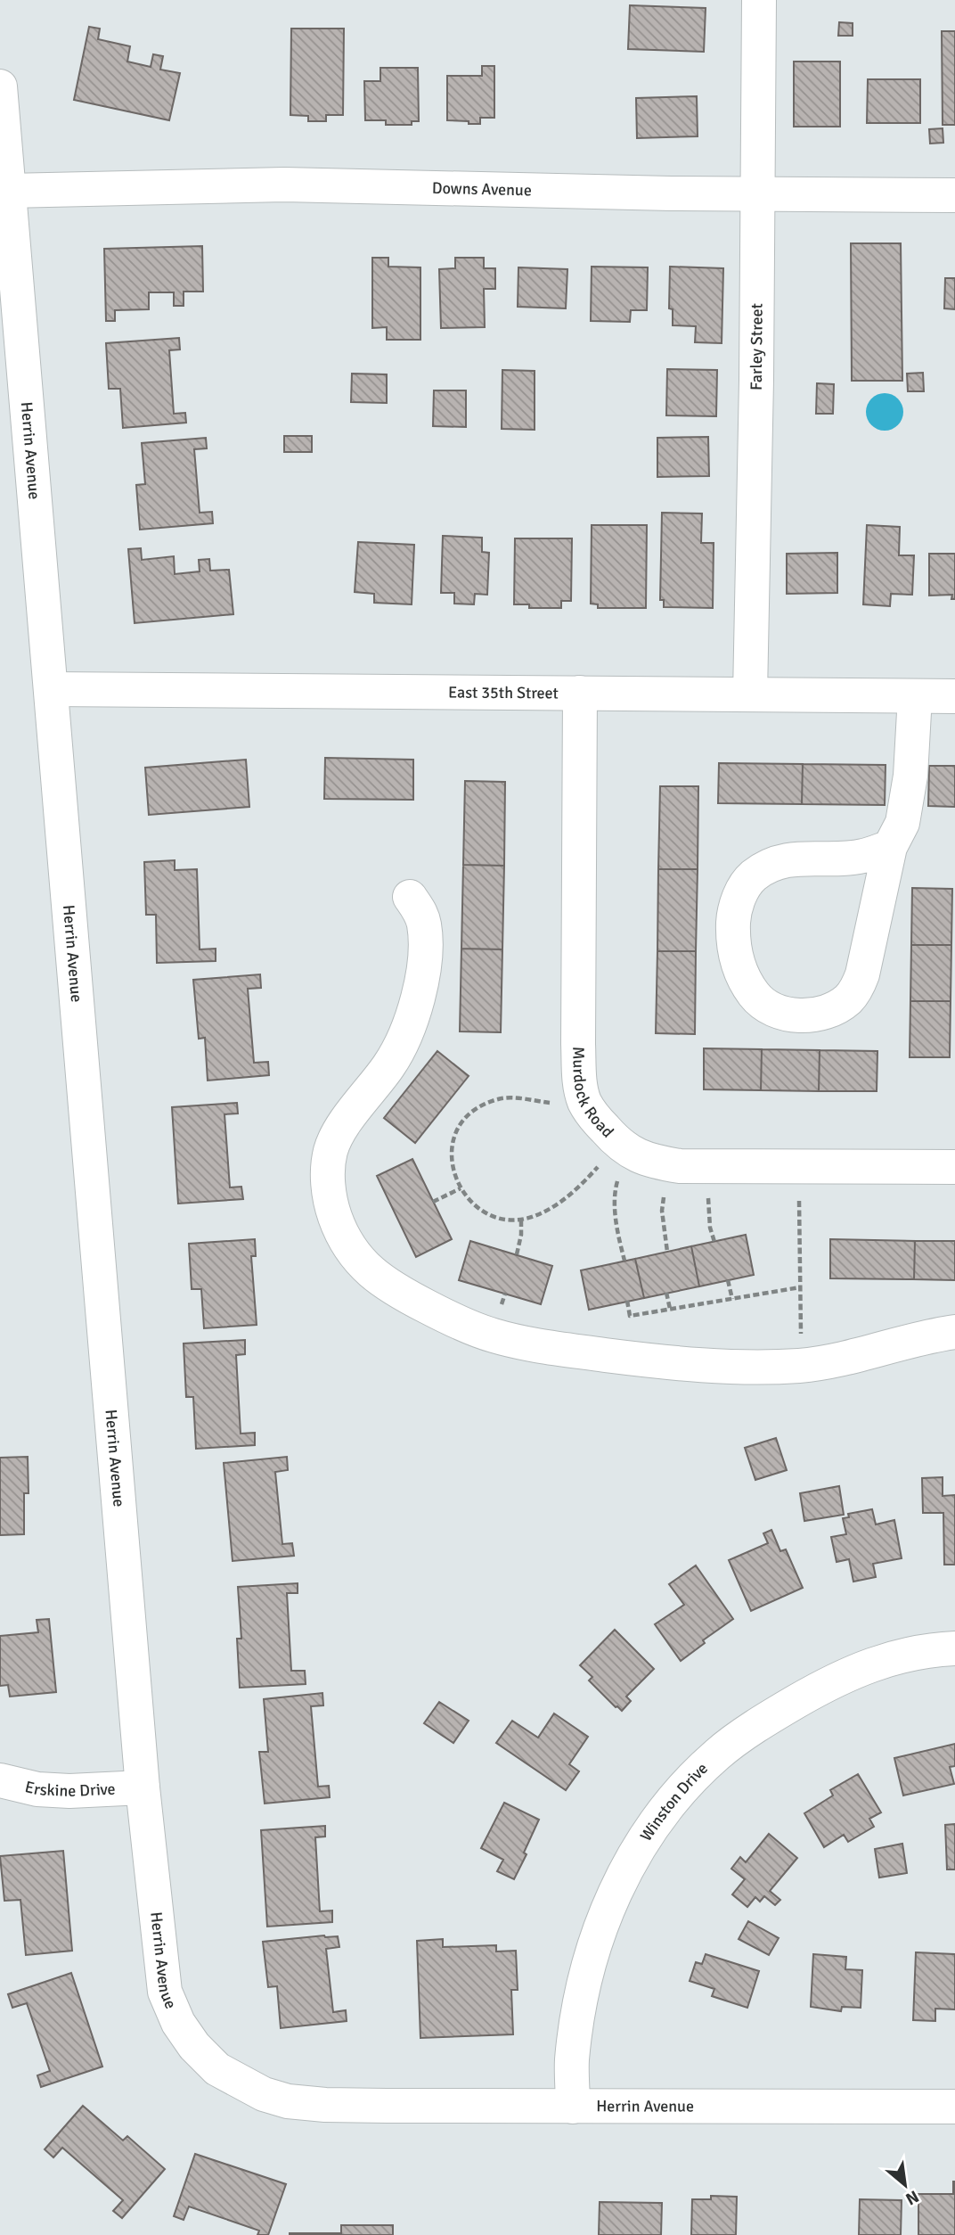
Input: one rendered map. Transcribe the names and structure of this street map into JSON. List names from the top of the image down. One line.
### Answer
{"streets":{"street":["Downs Avenue","Farley Street","Herrin Avenue","East 35th Street","Murdock Road","Erskine Drive","Winston Drive"]},"crossings":[["Downs Avenue","Farley Street"],["Downs Avenue","Herrin Avenue"],["Farley Street","East 35th Street"],["Herrin Avenue","East 35th Street"],["Herrin Avenue","Erskine Drive"],["Herrin Avenue","Winston Drive"],["East 35th Street","Murdock Road"]],"north":"bottom right"}
